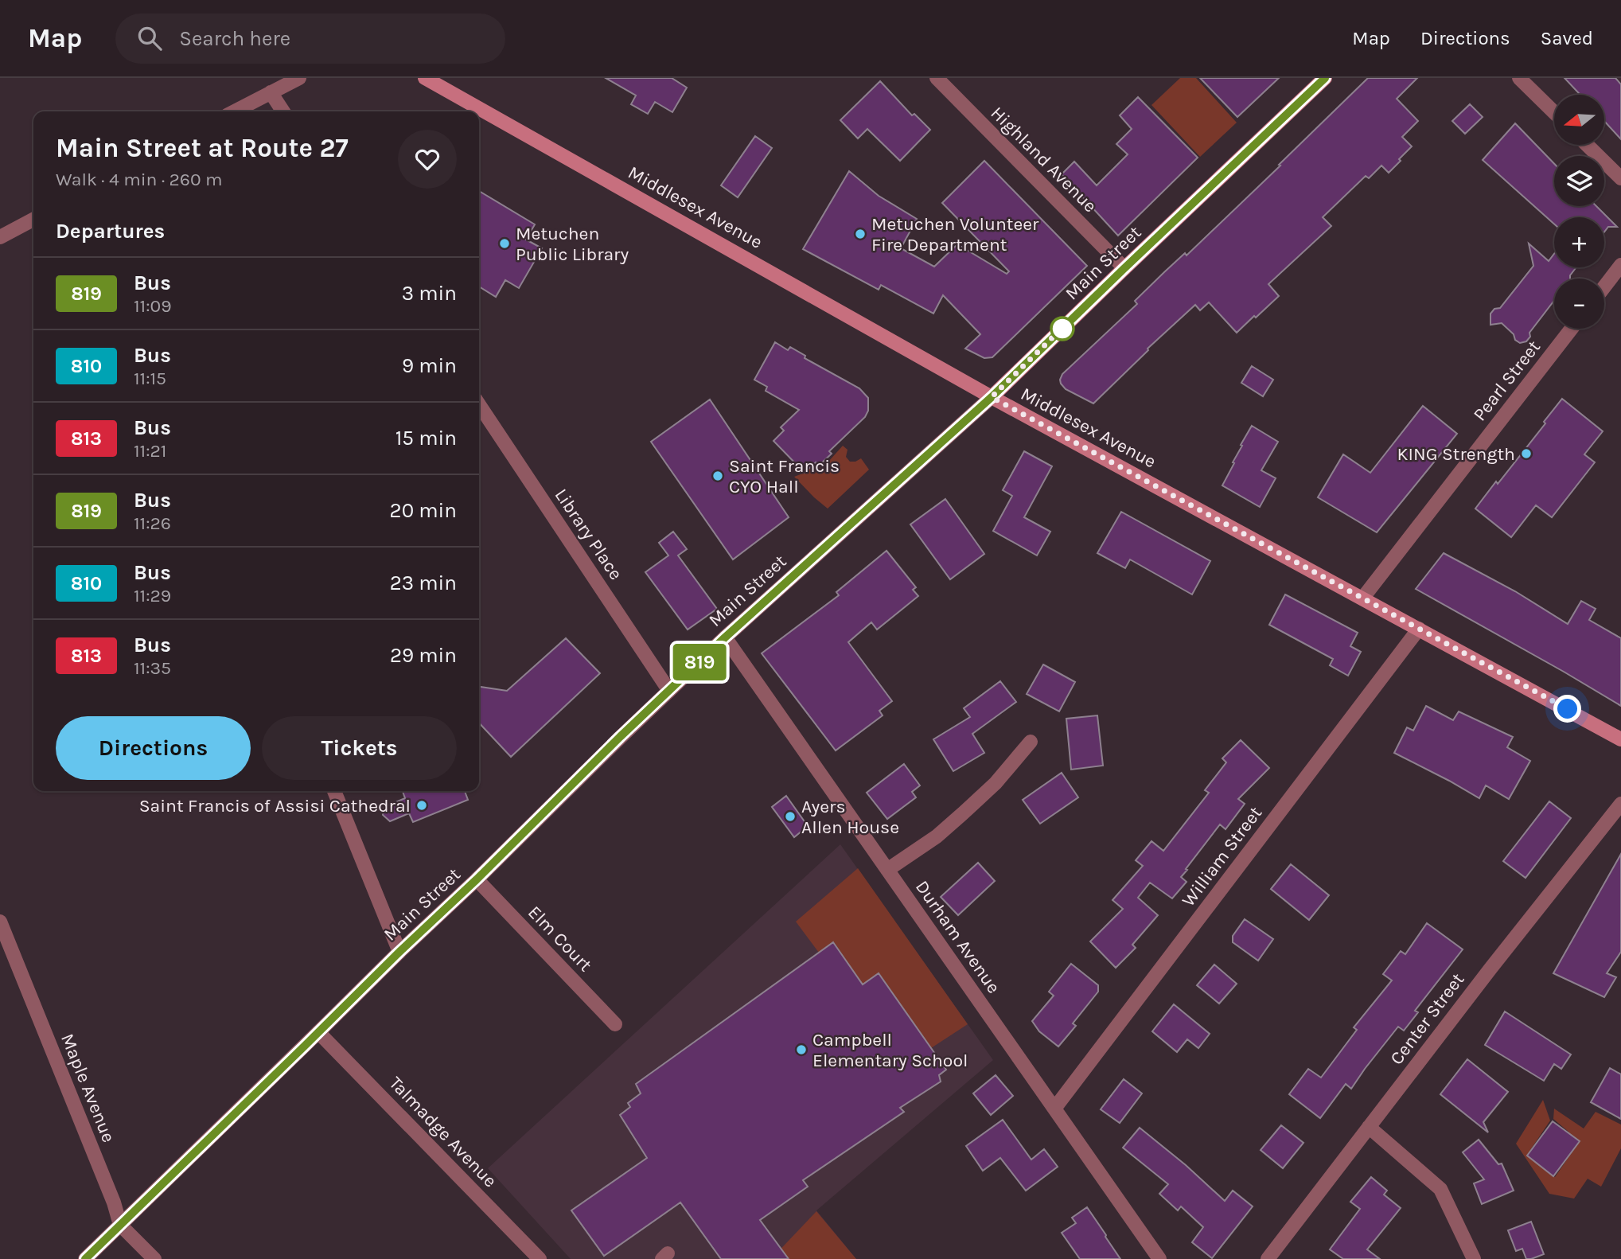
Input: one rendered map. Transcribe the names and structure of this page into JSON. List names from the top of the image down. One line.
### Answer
{"streets":{"main road":["Middlesex Avenue","Main Street"],"street":["Highland Avenue","Pearl Street","Library Place","William Street","Durham Avenue","Elm Court","Center Street","Maple Avenue","Talmadge Avenue"]},"crossings":[["Highland Avenue","Main Street"],["Middlesex Avenue","Main Street"],["Middlesex Avenue","Pearl Street"],["Middlesex Avenue","William Street"],["Main Street","Library Place"],["Main Street","Durham Avenue"],["Main Street","Elm Court"],["Main Street","Maple Avenue"],["Main Street","Talmadge Avenue"],["William Street","Durham Avenue"]],"places":["Metuchen Volunteer Fire Department","Metuchen Public Library","KING Strength","Saint Francis CYO Hall","Saint Francis of Assisi Cathedral","Ayers Allen House","Campbell Elementary School"],"lines":["bus line 819"],"north":"left","page":{"header":"Map","search":"Search here","nav":["Map","Directions","Saved"],"on_map":"819","map_buttons":["+","−"],"heading":[["Main Street at Route 27","Walk · 4 min · 260 m"],"Departures"],"list":[{"mark":"819","name":"Bus","note":"11:09","value":"3 min"},{"mark":"810","name":"Bus","note":"11:15","value":"9 min"},{"mark":"813","name":"Bus","note":"11:21","value":"15 min"},{"mark":"819","name":"Bus","note":"11:26","value":"20 min"},{"mark":"810","name":"Bus","note":"11:29","value":"23 min"},{"mark":"813","name":"Bus","note":"11:35","value":"29 min"}],"buttons":["Directions","Tickets"]}}
